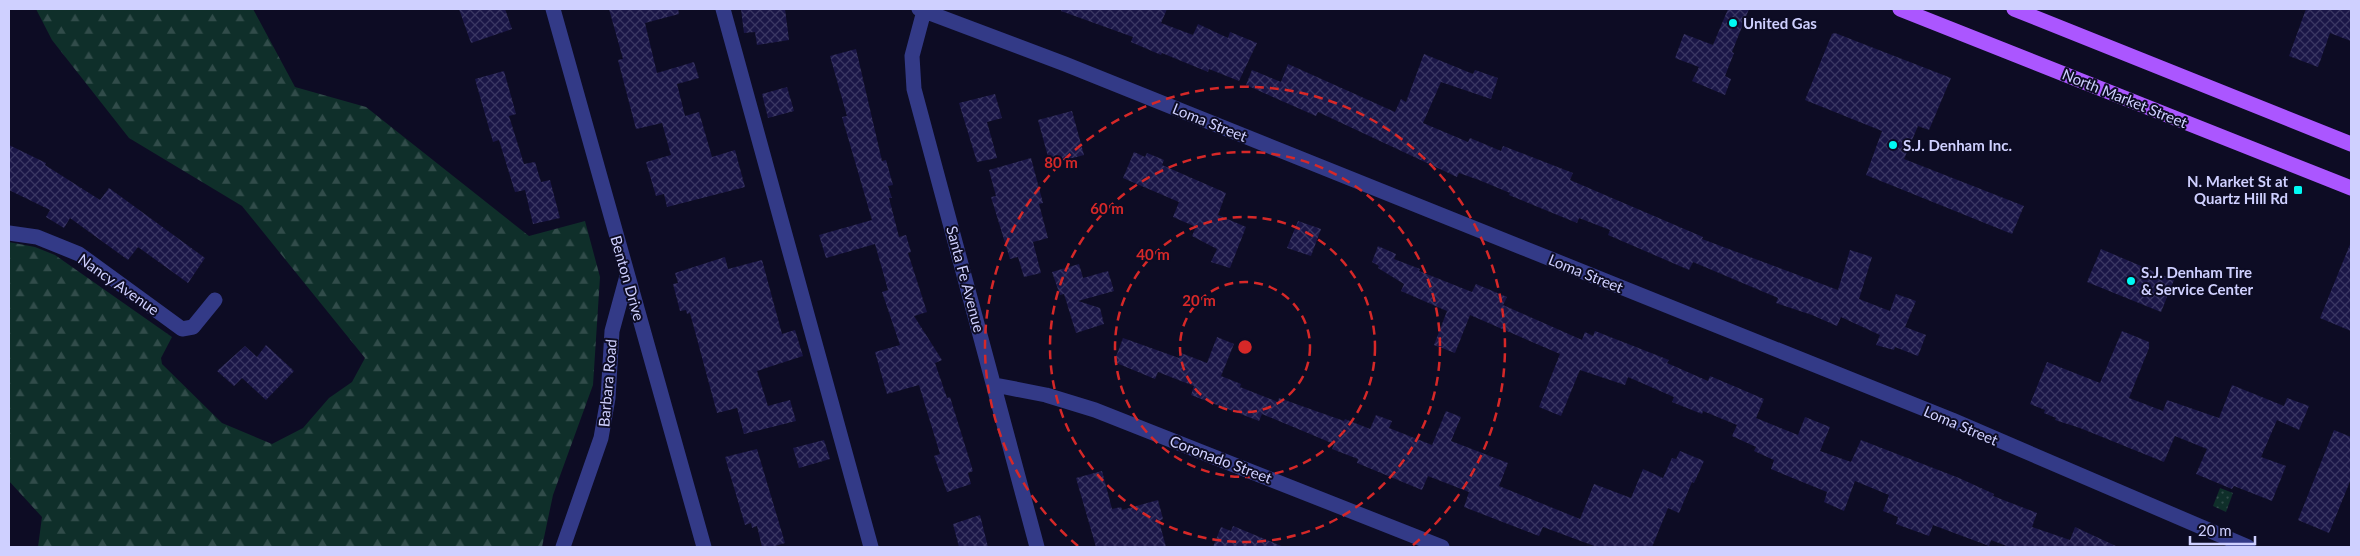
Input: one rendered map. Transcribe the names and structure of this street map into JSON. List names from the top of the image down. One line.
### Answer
{"streets":{"main road":["North Market Street"],"street":["Loma Street","Benton Drive","Santa Fe Avenue","Nancy Avenue","Barbara Road","Coronado Street"]},"crossings":[["Loma Street","Santa Fe Avenue"],["Benton Drive","Barbara Road"],["Santa Fe Avenue","Coronado Street"]],"places":{"other":["United Gas","S.J. Denham Inc.","S.J. Denham Tire & Service Center"],"transit":["N. Market St at Quartz Hill Rd"]},"scale_bar":"20 m","rings":["80 m","60 m","40 m","20 m"]}
